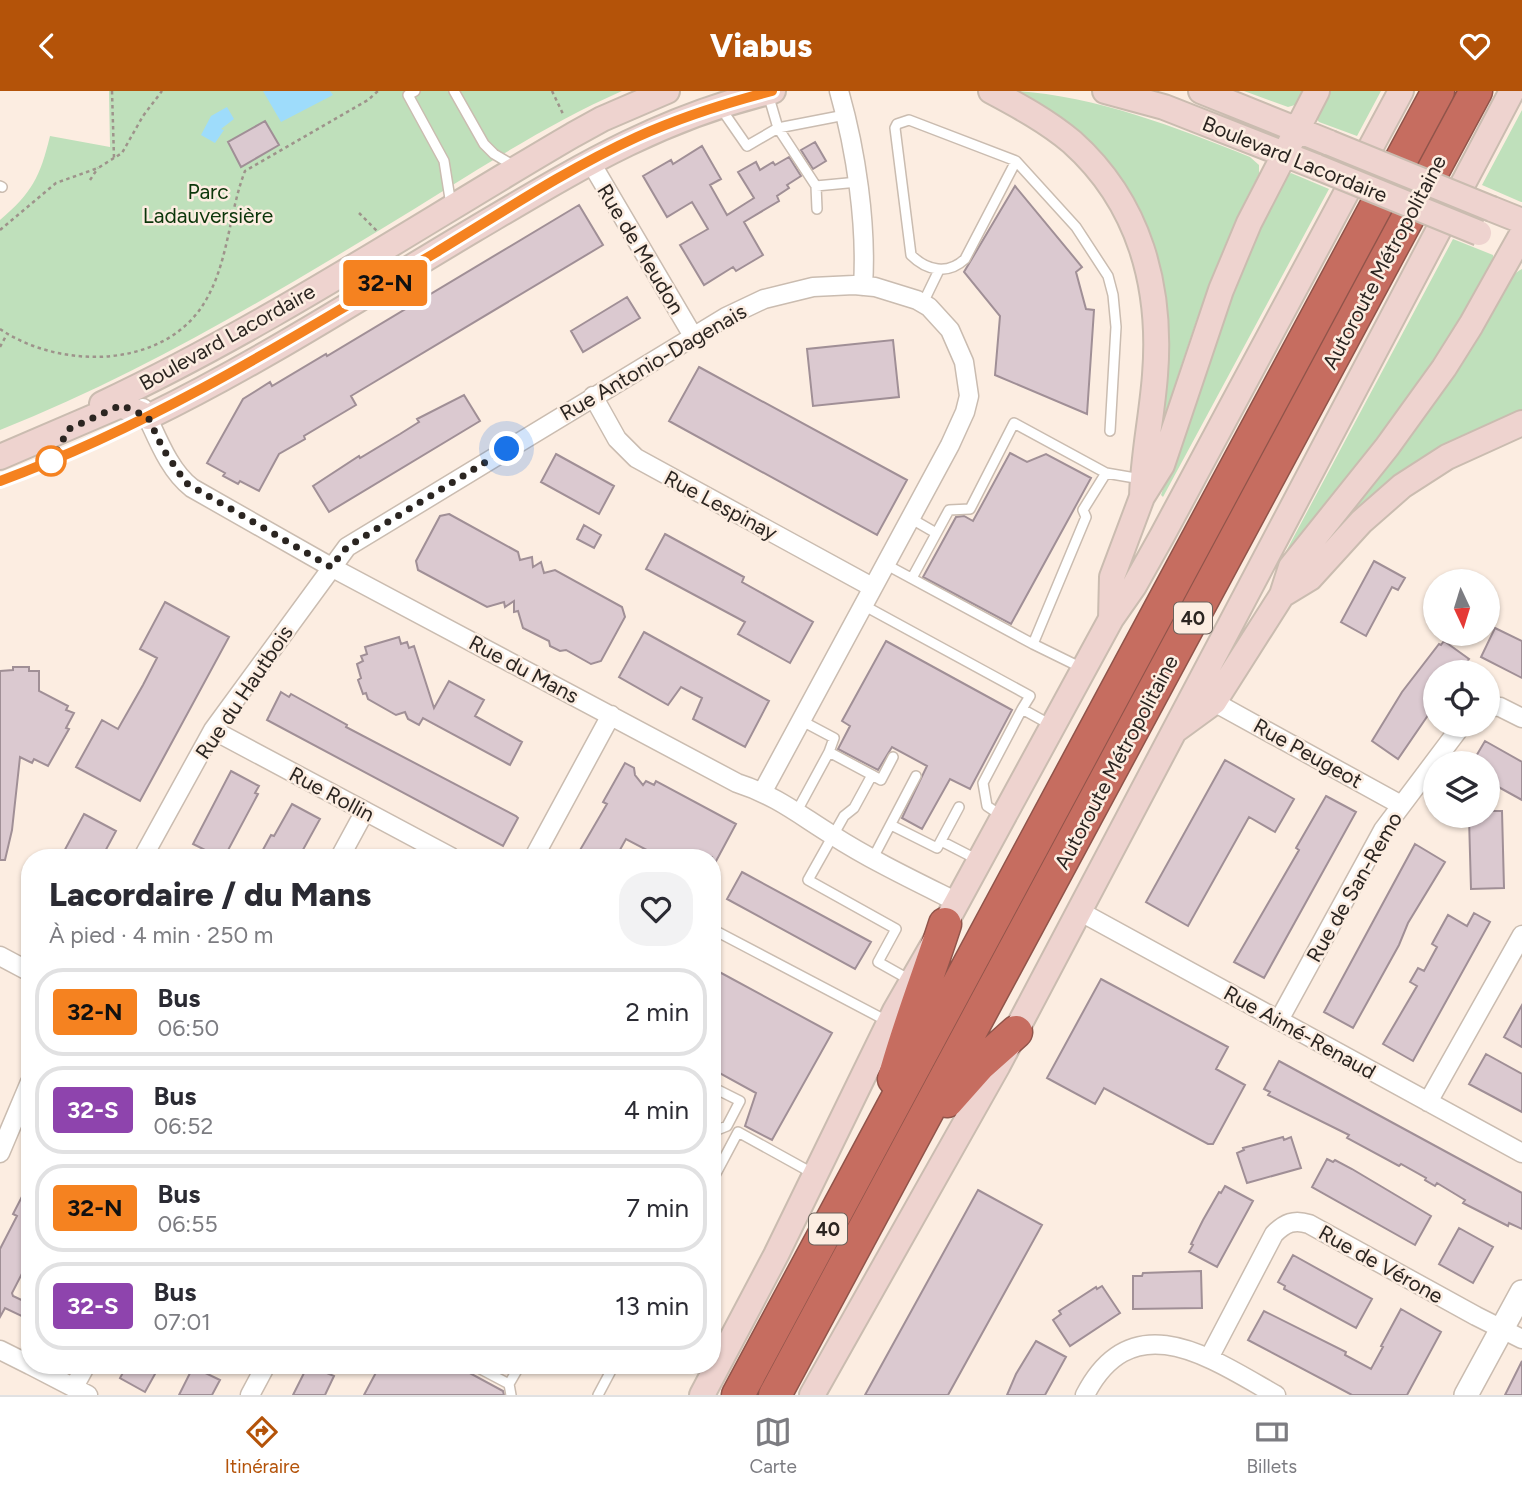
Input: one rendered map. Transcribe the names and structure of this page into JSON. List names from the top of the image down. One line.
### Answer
{"streets":{"highway":["Autoroute Métropolitaine","40"],"main road":["Boulevard Lacordaire"],"street":["Rue de Meudon","Rue Antonio-Dagenais","Rue Lespinay","Rue du Mans","Rue du Hautbois","Rue Peugeot","Rue Rollin","Rue de San-Remo","Rue Aimé-Renaud","Rue de Vérone"]},"crossings":[["Boulevard Lacordaire","Rue de Meudon"],["Boulevard Lacordaire","Rue du Mans"],["Rue de Meudon","Rue Antonio-Dagenais"],["Rue Antonio-Dagenais","Rue Lespinay"],["Rue Antonio-Dagenais","Rue du Mans"],["Rue Antonio-Dagenais","Rue du Hautbois"],["Rue du Mans","Rue du Hautbois"],["Rue du Hautbois","Rue Rollin"],["Rue Peugeot","Rue de San-Remo"],["Rue de San-Remo","Rue Aimé-Renaud"]],"parks":["Parc Ladauversière"],"lines":["bus line 32-N"],"north":"bottom","page":{"header":"Viabus","on_map":"32-N","heading":["Lacordaire / du Mans","À pied · 4 min · 250 m"],"list":[{"mark":"32-N","name":"Bus","note":"06:50","value":"2 min"},{"mark":"32-S","name":"Bus","note":"06:52","value":"4 min"},{"mark":"32-N","name":"Bus","note":"06:55","value":"7 min"},{"mark":"32-S","name":"Bus","note":"07:01","value":"13 min"}],"tabs":["Itinéraire","Carte","Billets"]}}
